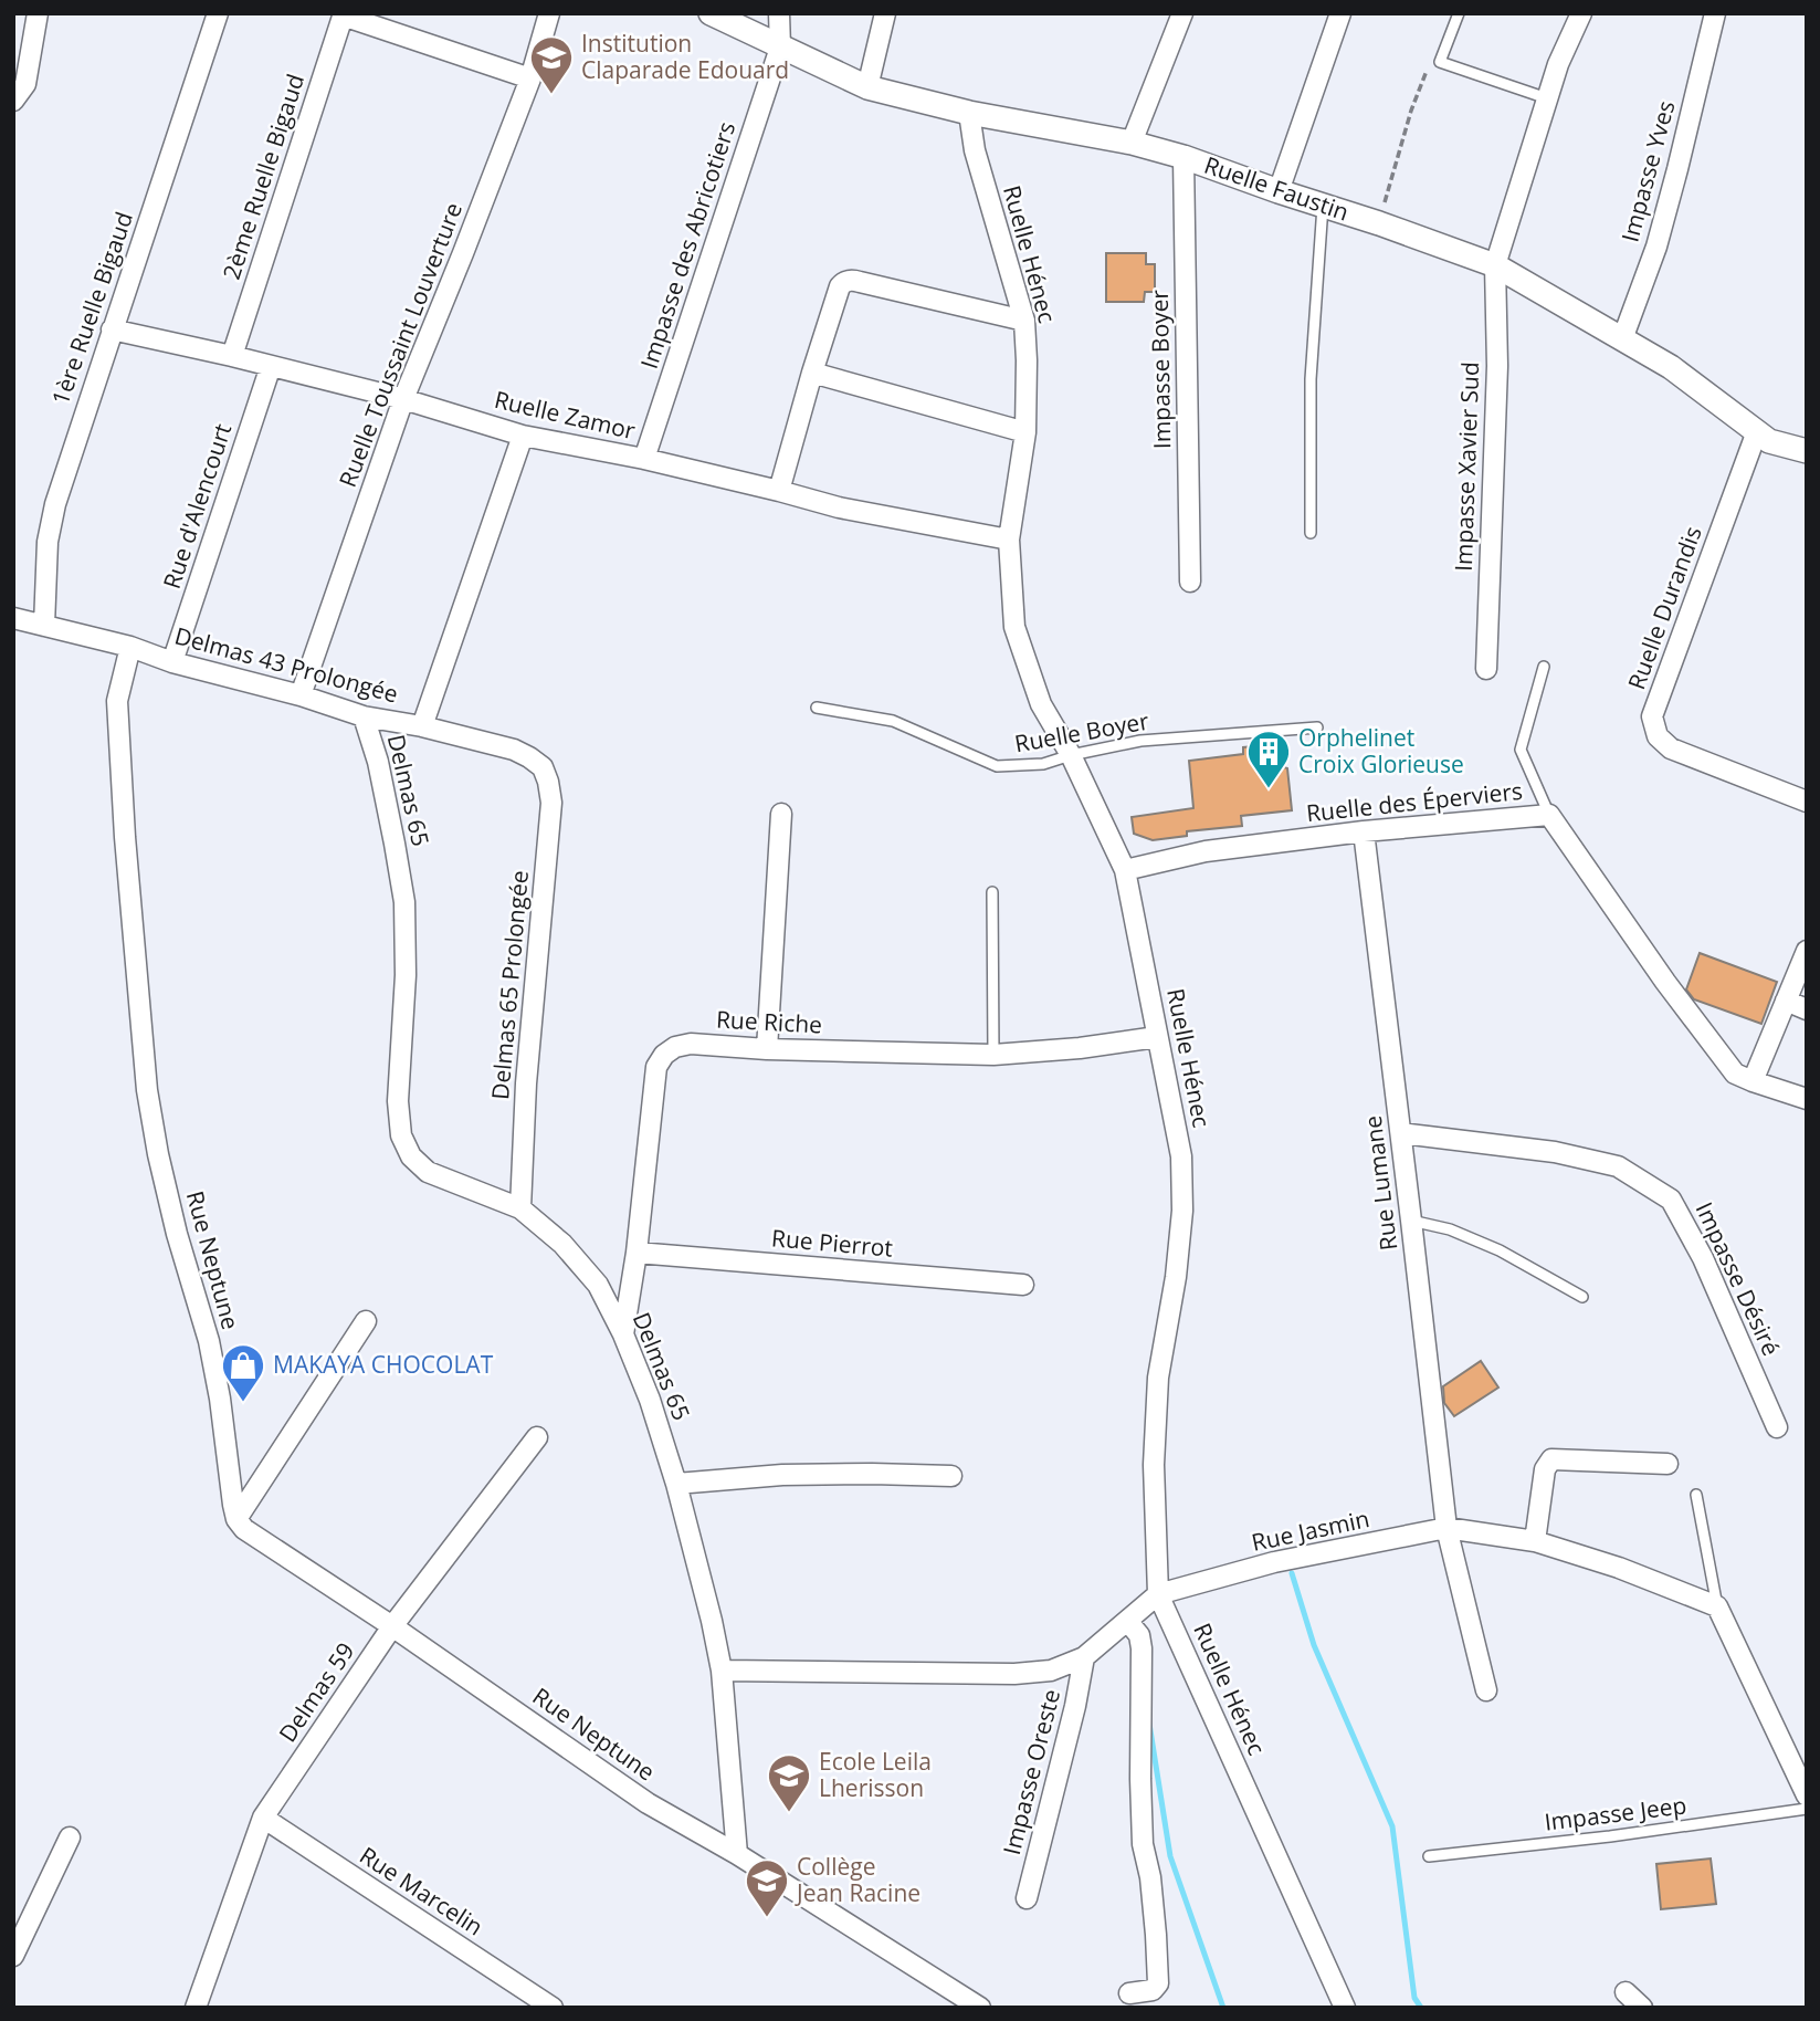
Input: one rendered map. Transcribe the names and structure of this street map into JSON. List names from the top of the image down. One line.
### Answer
{"streets":{"street":["Impasse Yves","2ème Ruelle Bigaud","Ruelle Faustin","Impasse des Abricotiers","Ruelle Hénec","1ère Ruelle Bigaud","Ruelle Toussaint Louverture","Impasse Boyer","Ruelle Zamor","Impasse Xavier Sud","Rue d'Alencourt","Ruelle Durandis","Delmas 43 Prolongée","Delmas 65","Ruelle des Éperviers","Delmas 65 Prolongée","Rue Riche","Rue Lumane","Rue Pierrot","Rue Neptune","Impasse Désiré","Rue Jasmin","Delmas 59","Impasse Oreste","Rue Marcelin"],"lane":["Ruelle Boyer","Impasse Jeep"]},"crossings":[["Impasse Yves","Ruelle Faustin"],["2ème Ruelle Bigaud","Ruelle Zamor"],["Ruelle Faustin","Impasse des Abricotiers"],["Ruelle Faustin","Ruelle Hénec"],["Ruelle Faustin","Impasse Boyer"],["Ruelle Faustin","Impasse Xavier Sud"],["Ruelle Faustin","Ruelle Durandis"],["Impasse des Abricotiers","Ruelle Zamor"],["Ruelle Hénec","Ruelle Zamor"],["Ruelle Hénec","Ruelle Boyer"],["Ruelle Hénec","Ruelle des Éperviers"],["Ruelle Hénec","Rue Riche"],["Ruelle Hénec","Rue Jasmin"],["1ère Ruelle Bigaud","Ruelle Zamor"],["1ère Ruelle Bigaud","Delmas 43 Prolongée"],["Ruelle Toussaint Louverture","Ruelle Zamor"],["Ruelle Toussaint Louverture","Delmas 43 Prolongée"],["Ruelle Zamor","Rue d'Alencourt"],["Rue d'Alencourt","Delmas 43 Prolongée"],["Delmas 43 Prolongée","Delmas 65"],["Delmas 43 Prolongée","Delmas 65 Prolongée"],["Delmas 43 Prolongée","Rue Neptune"],["Delmas 65","Delmas 65 Prolongée"],["Delmas 65","Rue Riche"],["Delmas 65","Rue Neptune"],["Delmas 65","Rue Jasmin"],["Ruelle des Éperviers","Rue Lumane"],["Rue Riche","Rue Pierrot"],["Rue Lumane","Impasse Désiré"],["Rue Lumane","Rue Jasmin"],["Rue Neptune","Delmas 59"],["Rue Jasmin","Impasse Oreste"],["Delmas 59","Rue Marcelin"]],"places":{"school or university":["Institution Claparade Edouard","Ecole Leila Lherisson","Collège Jean Racine"],"building":["Orphelinet Croix Glorieuse"],"shop":["MAKAYA CHOCOLAT"]}}
